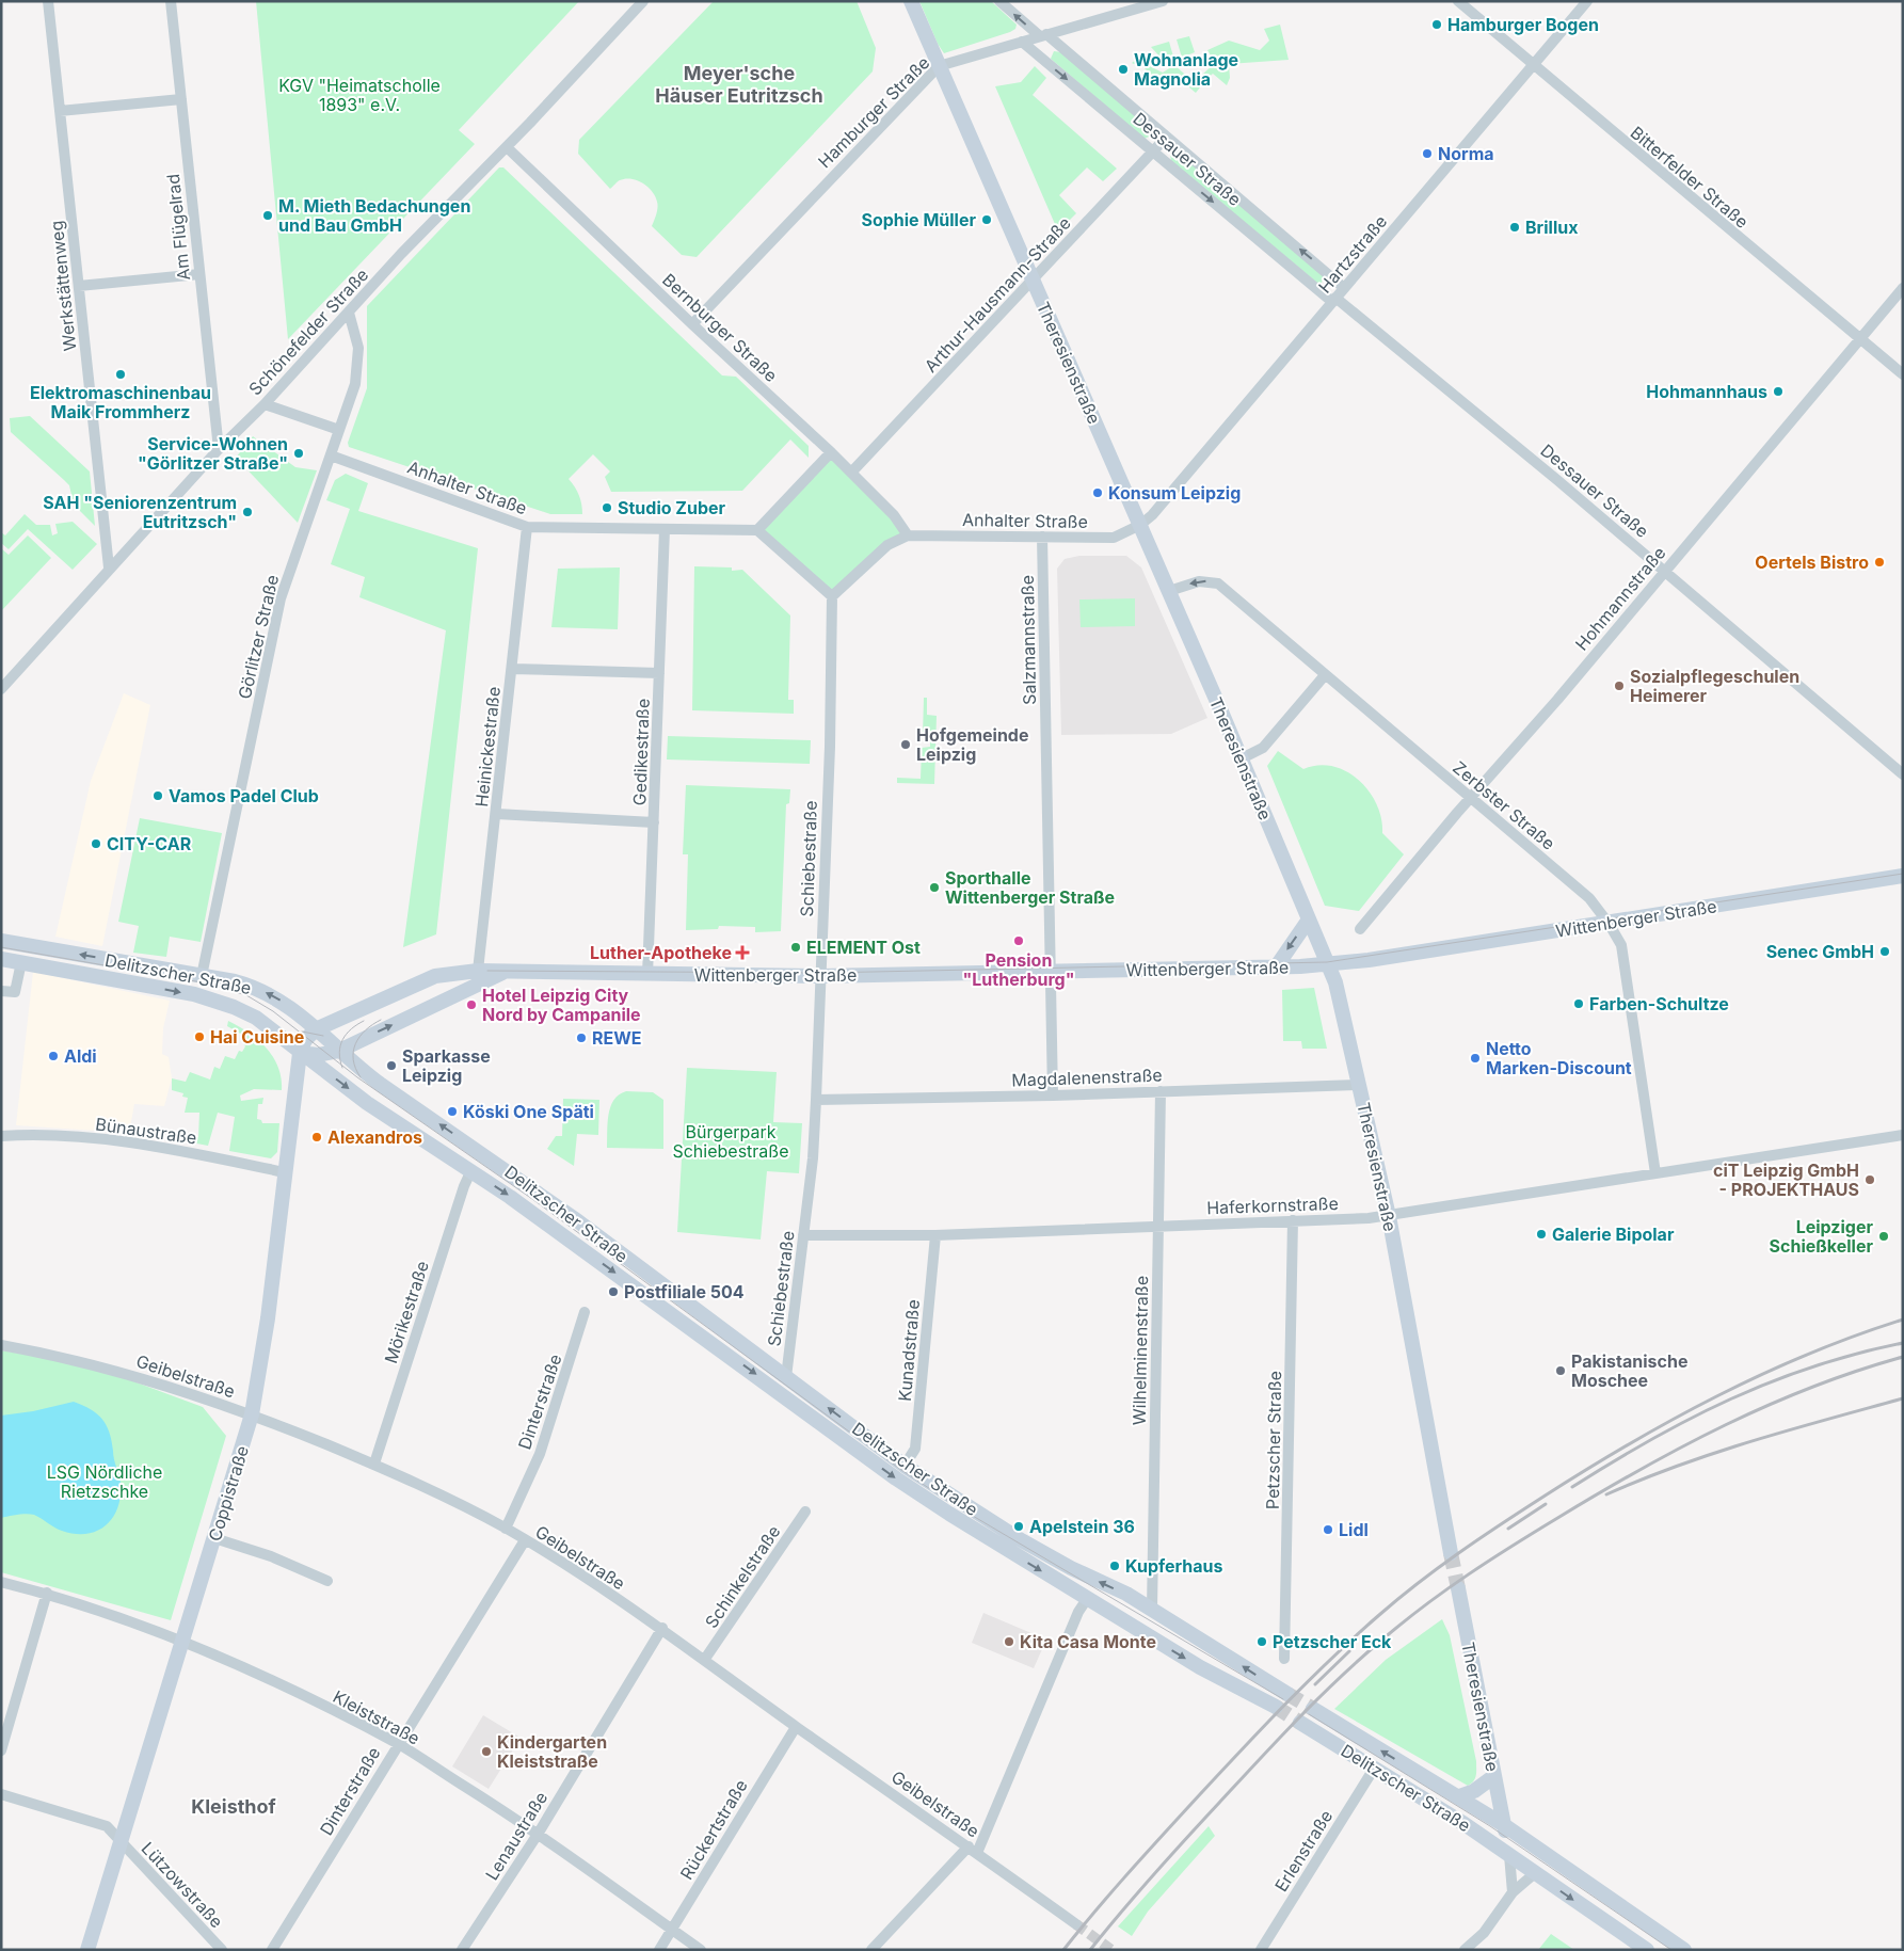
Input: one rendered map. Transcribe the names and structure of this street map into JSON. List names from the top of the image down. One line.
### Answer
{"streets":{"main road":["Theresienstraße","Wittenberger Straße","Delitzscher Straße","Coppistraße"],"street":["Hamburger Straße","Dessauer Straße","Bitterfelder Straße","Am Flügelrad","Hartzstraße","Werkstättenweg","Arthur-Hausmann-Straße","Bernburger Straße","Schönefelder Straße","Anhalter Straße","Hohmannstraße","Görlitzer Straße","Salzmannstraße","Heinickestraße","Gedikestraße","Zerbster Straße","Schiebestraße","Magdalenenstraße","Bünaustraße","Haferkornstraße","Mörikestraße","Kunadstraße","Wilhelminenstraße","Geibelstraße","Dinterstraße","Petzscher Straße","Schinkelstraße","Kleiststraße","Rückertstraße","Lenaustraße","Erlenstraße","Lützowstraße"]},"crossings":[["Hamburger Straße","Dessauer Straße"],["Hamburger Straße","Bernburger Straße"],["Hamburger Straße","Theresienstraße"],["Dessauer Straße","Hartzstraße"],["Dessauer Straße","Arthur-Hausmann-Straße"],["Dessauer Straße","Hohmannstraße"],["Bitterfelder Straße","Hartzstraße"],["Bitterfelder Straße","Hohmannstraße"],["Am Flügelrad","Schönefelder Straße"],["Hartzstraße","Theresienstraße"],["Hartzstraße","Anhalter Straße"],["Werkstättenweg","Schönefelder Straße"],["Arthur-Hausmann-Straße","Bernburger Straße"],["Arthur-Hausmann-Straße","Theresienstraße"],["Bernburger Straße","Schönefelder Straße"],["Bernburger Straße","Anhalter Straße"],["Schönefelder Straße","Görlitzer Straße"],["Theresienstraße","Anhalter Straße"],["Theresienstraße","Zerbster Straße"],["Theresienstraße","Wittenberger Straße"],["Theresienstraße","Delitzscher Straße"],["Theresienstraße","Magdalenenstraße"],["Theresienstraße","Haferkornstraße"],["Anhalter Straße","Görlitzer Straße"],["Anhalter Straße","Salzmannstraße"],["Anhalter Straße","Heinickestraße"],["Anhalter Straße","Gedikestraße"],["Hohmannstraße","Zerbster Straße"],["Görlitzer Straße","Delitzscher Straße"],["Salzmannstraße","Wittenberger Straße"],["Salzmannstraße","Magdalenenstraße"],["Heinickestraße","Wittenberger Straße"],["Gedikestraße","Wittenberger Straße"],["Zerbster Straße","Wittenberger Straße"],["Zerbster Straße","Haferkornstraße"],["Schiebestraße","Wittenberger Straße"],["Schiebestraße","Delitzscher Straße"],["Schiebestraße","Magdalenenstraße"],["Schiebestraße","Haferkornstraße"],["Wittenberger Straße","Delitzscher Straße"],["Wittenberger Straße","Coppistraße"],["Delitzscher Straße","Mörikestraße"],["Delitzscher Straße","Kunadstraße"],["Delitzscher Straße","Wilhelminenstraße"],["Delitzscher Straße","Coppistraße"],["Delitzscher Straße","Erlenstraße"],["Magdalenenstraße","Wilhelminenstraße"],["Bünaustraße","Coppistraße"],["Haferkornstraße","Kunadstraße"],["Haferkornstraße","Wilhelminenstraße"],["Haferkornstraße","Petzscher Straße"],["Mörikestraße","Geibelstraße"],["Geibelstraße","Dinterstraße"],["Geibelstraße","Coppistraße"],["Geibelstraße","Schinkelstraße"],["Geibelstraße","Rückertstraße"],["Geibelstraße","Lenaustraße"],["Dinterstraße","Kleiststraße"],["Coppistraße","Kleiststraße"],["Coppistraße","Lützowstraße"],["Kleiststraße","Rückertstraße"],["Kleiststraße","Lenaustraße"]],"districts":["Meyer'sche Häuser Eutritzsch","Kleisthof"],"parks":["KGV \"Heimatscholle 1893\" e.V.","Bürgerpark Schiebestraße","LSG Nördliche Rietzschke"],"places":{"other":["Hamburger Bogen","Wohnanlage Magnolia","Norma","M. Mieth Bedachungen und Bau GmbH","Sophie Müller","Brillux","Elektromaschinenbau Maik Frommherz","Hohmannhaus","Service-Wohnen \"Görlitzer Straße\"","Konsum Leipzig","Studio Zuber","SAH \"Seniorenzentrum Eutritzsch\"","Oertels Bistro","Sozialpflegeschulen Heimerer","Hofgemeinde Leipzig","Vamos Padel Club","CITY-CAR","Sporthalle Wittenberger Straße","Pension \"Lutherburg\"","ELEMENT Ost","Senec GmbH","Farben-Schultze","Hotel Leipzig City Nord by Campanile","Hai Cuisine","REWE","Aldi","Netto Marken-Discount","Sparkasse Leipzig","Köski One Späti","Alexandros","ciT Leipzig GmbH - PROJEKTHAUS","Galerie Bipolar","Leipziger Schießkeller","Postfiliale 504","Pakistanische Moschee","Apelstein 36","Lidl","Kupferhaus","Kita Casa Monte","Petzscher Eck","Kindergarten Kleiststraße"],"health":["Luther-Apotheke"]}}
